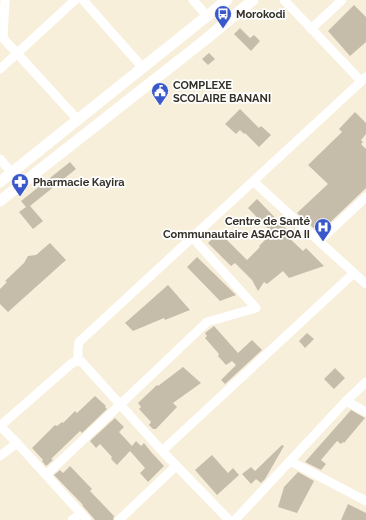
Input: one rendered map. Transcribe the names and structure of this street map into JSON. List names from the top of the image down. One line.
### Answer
{"places":{"bus stop":["Morokodi"],"public building":["COMPLEXE SCOLAIRE BANANI"],"pharmacy":["Pharmacie Kayira"],"hospital":["Centre de Santé Communautaire ASACPOA II"]}}
